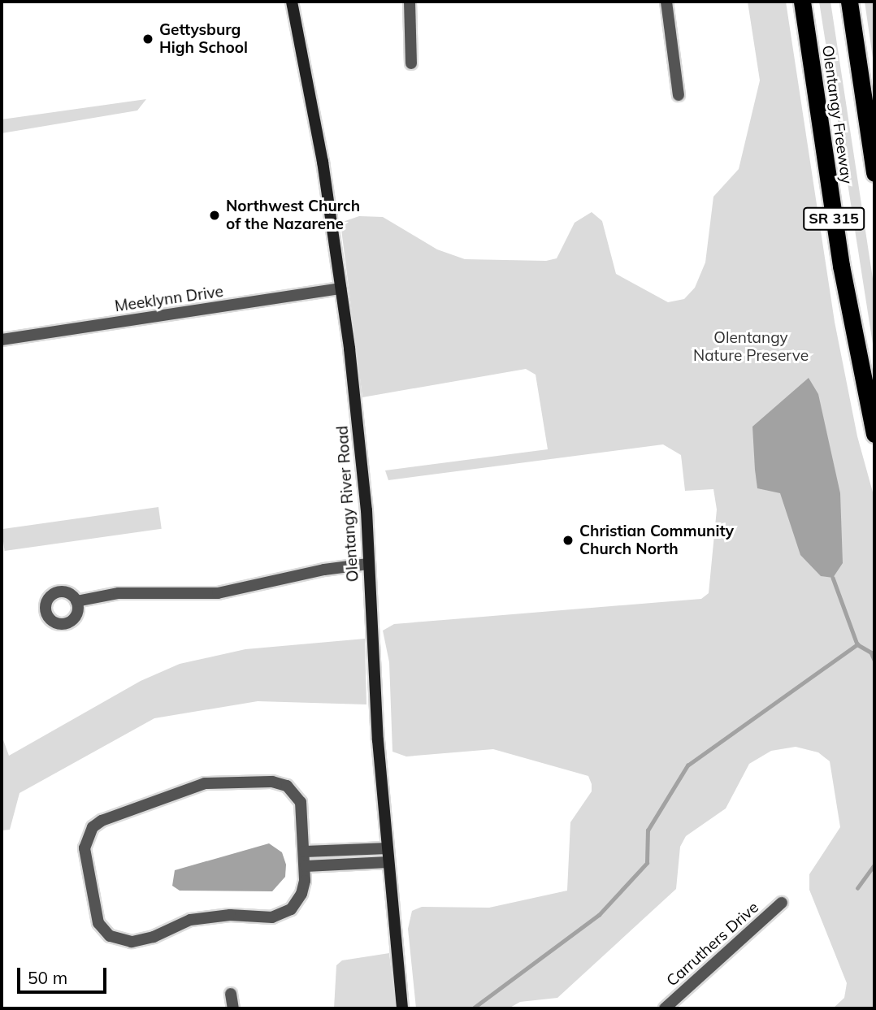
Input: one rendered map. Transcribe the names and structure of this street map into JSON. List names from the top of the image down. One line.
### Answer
{"streets":{"highway":["Olentangy Freeway","SR 315"],"main road":["Olentangy River Road"],"street":["Meeklynn Drive","Carruthers Drive"]},"crossings":[["Meeklynn Drive","Olentangy River Road"]],"parks":["Olentangy Nature Preserve"],"places":["Gettysburg High School","Northwest Church of the Nazarene","Christian Community Church North"],"scale_bar":"50 m"}
